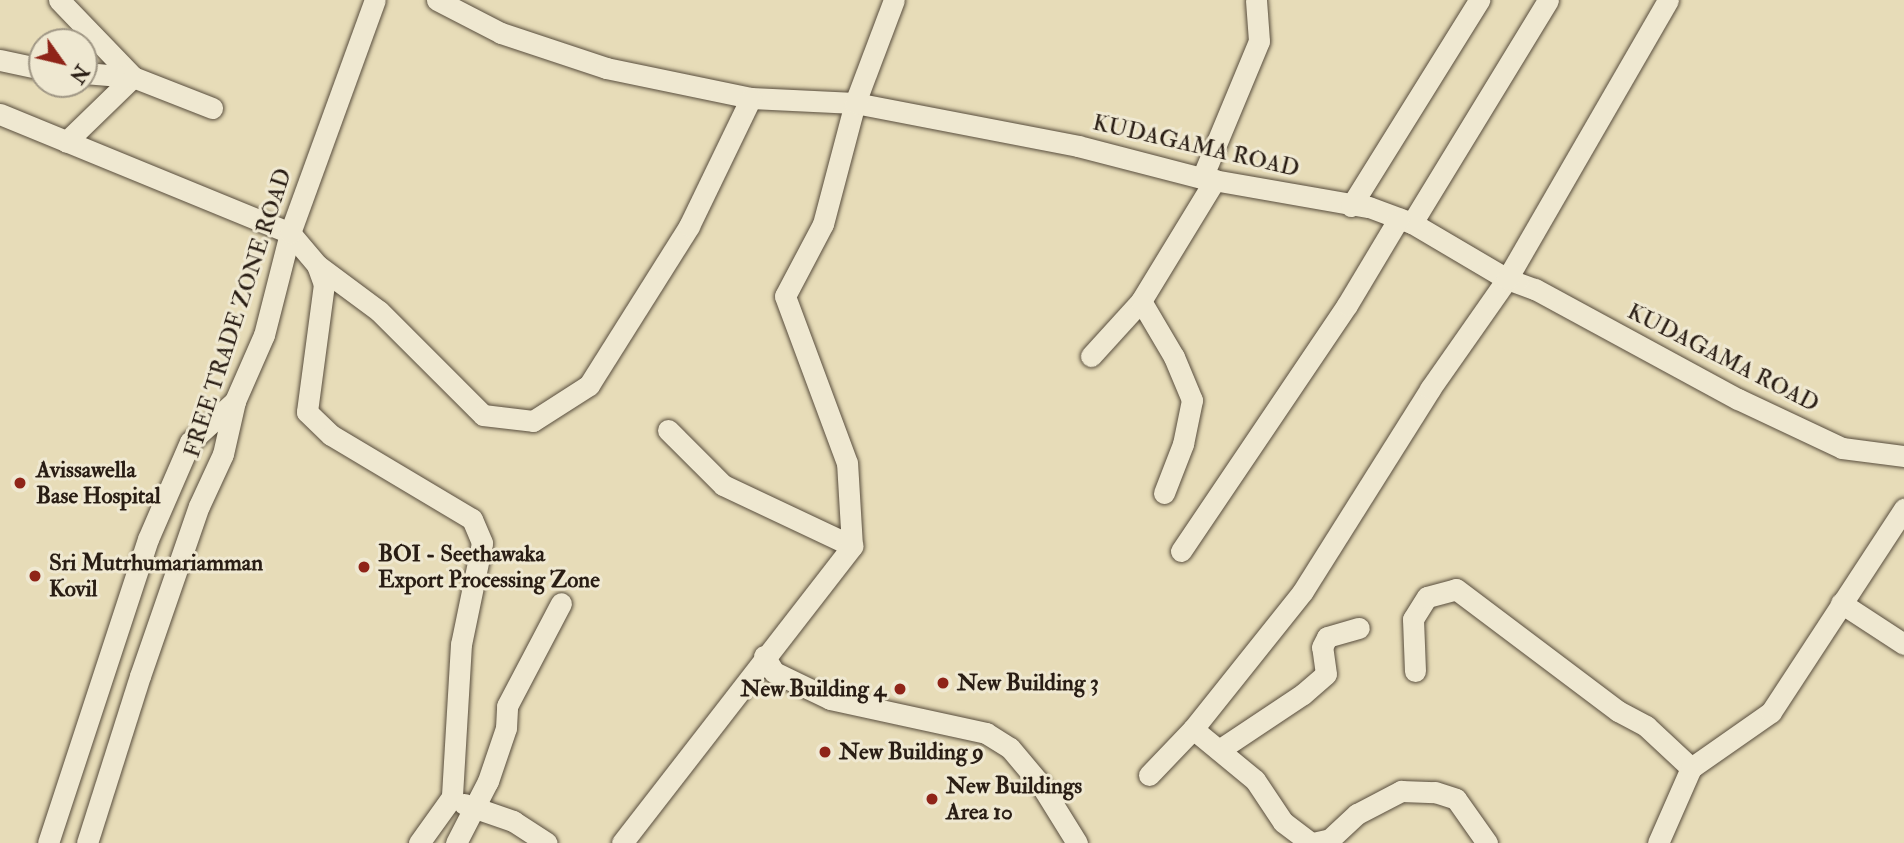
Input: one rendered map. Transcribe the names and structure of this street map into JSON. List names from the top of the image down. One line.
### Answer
{"streets":{"street":["KUDAGAMA ROAD","FREE TRADE ZONE ROAD"]},"places":["Avissawella Base Hospital","BOI - Seethawaka Export Processing Zone","Sri Mutrhumariamman Kovil","New Building 3","New Building 4","New Building 9","New Buildings Area 10"],"north":"bottom right"}
